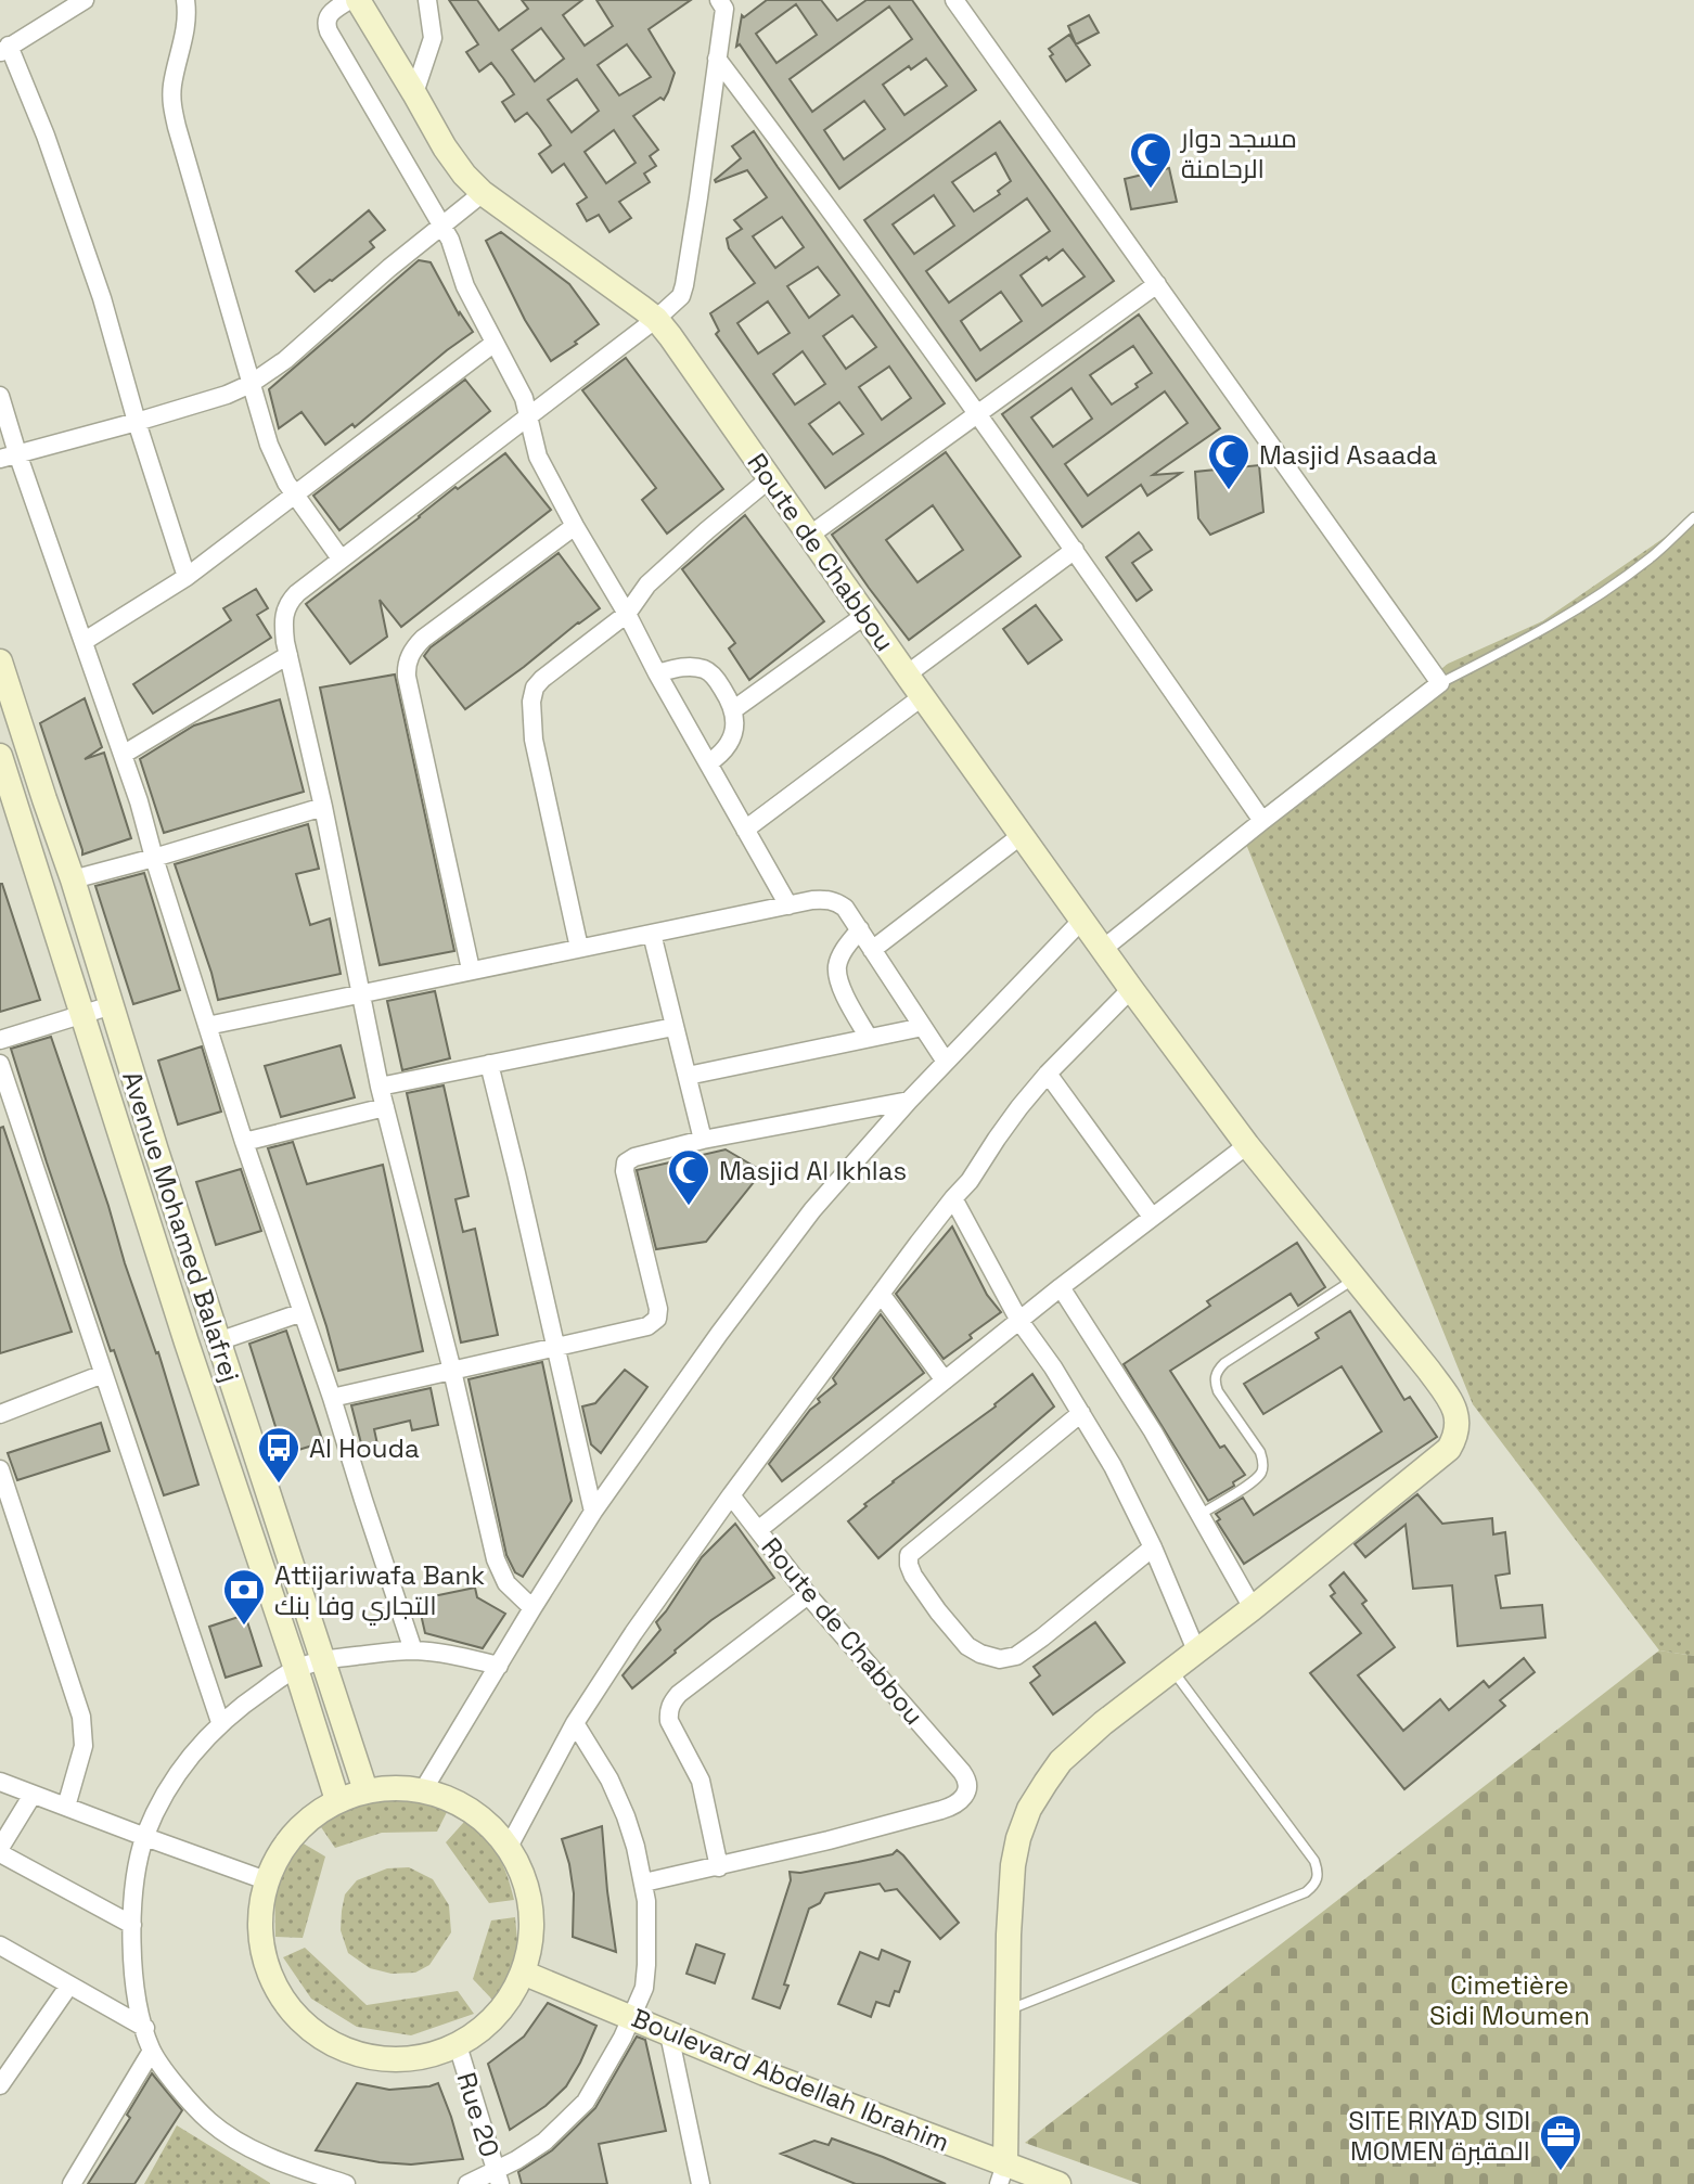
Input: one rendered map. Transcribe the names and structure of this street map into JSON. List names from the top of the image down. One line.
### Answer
{"streets":{"street":["Route de Chabbou","Avenue Mohamed Balafrej","Boulevard Abdellah Ibrahim","Rue 20"]},"crossings":[["Avenue Mohamed Balafrej","Boulevard Abdellah Ibrahim"],["Avenue Mohamed Balafrej","Rue 20"],["Boulevard Abdellah Ibrahim","Rue 20"]],"parks":["Cimetière Sidi Moumen"],"places":{"mosque":["مسجد دوار الرحامنة","Masjid Asaada","Masjid Al Ikhlas"],"bus stop":["Al Houda"],"bank":["Attijariwafa Bank التجاري وفا بنك"],"office":["SITE RIYAD SIDI MOMEN المقبرة"]}}
